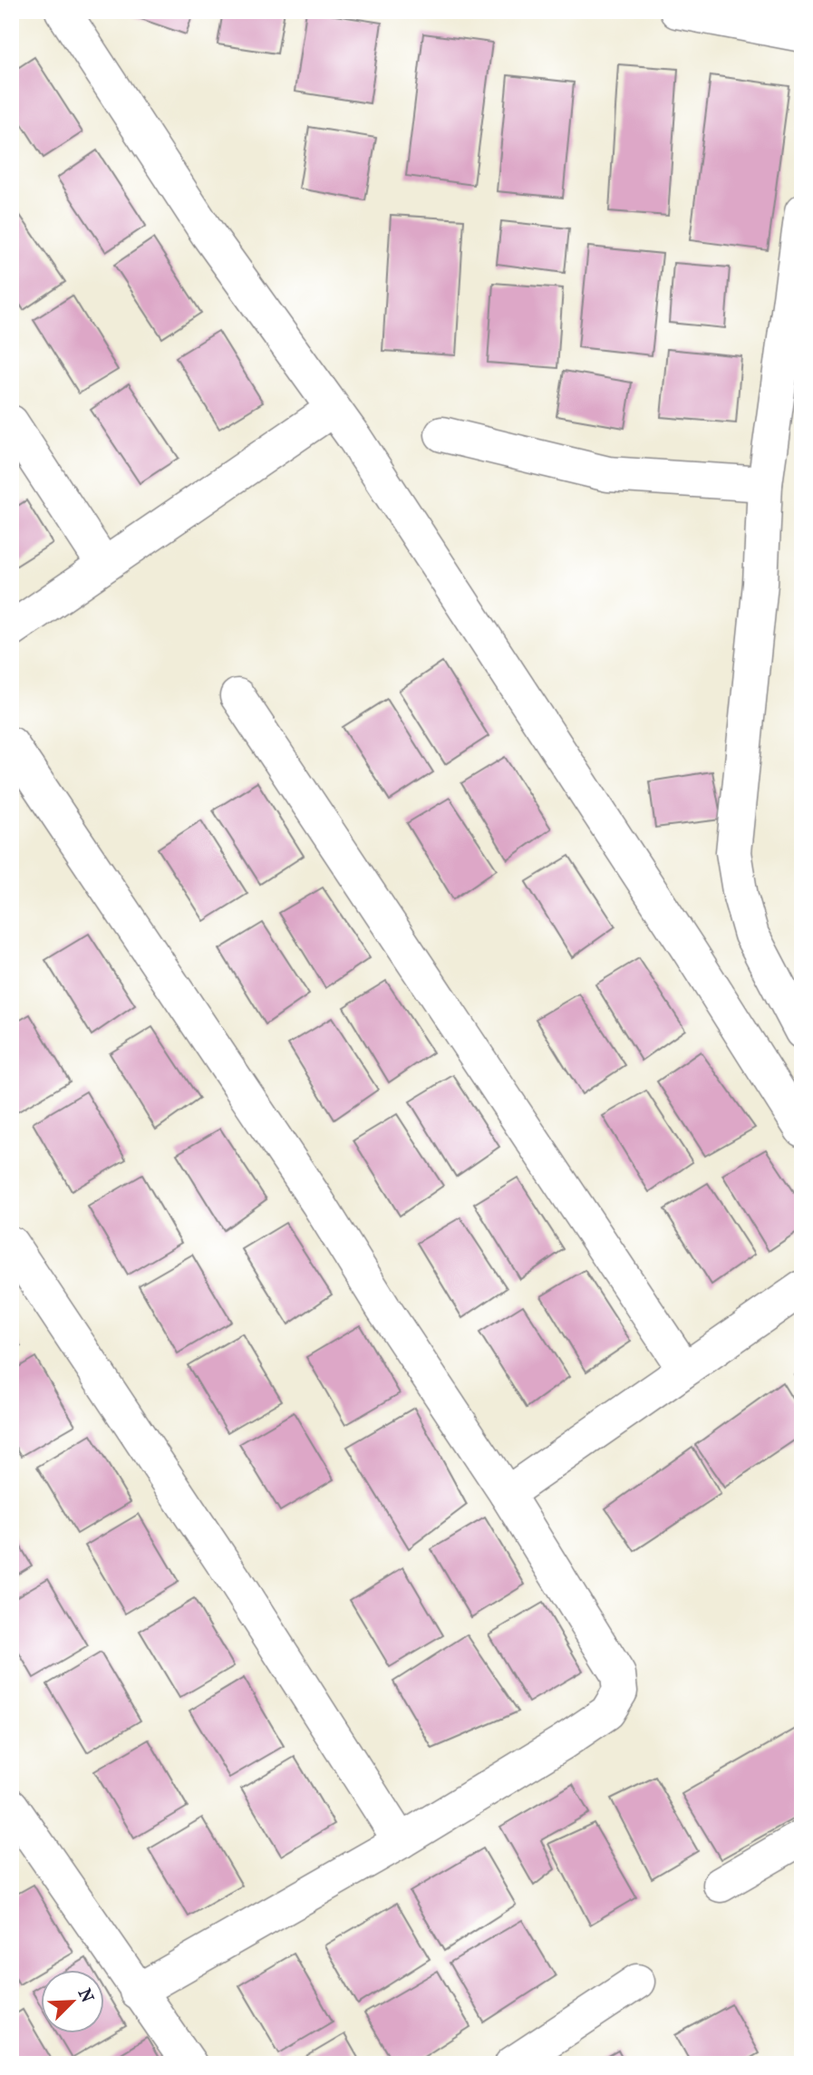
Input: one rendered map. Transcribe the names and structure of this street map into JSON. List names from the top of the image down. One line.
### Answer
{"north":"top right"}
